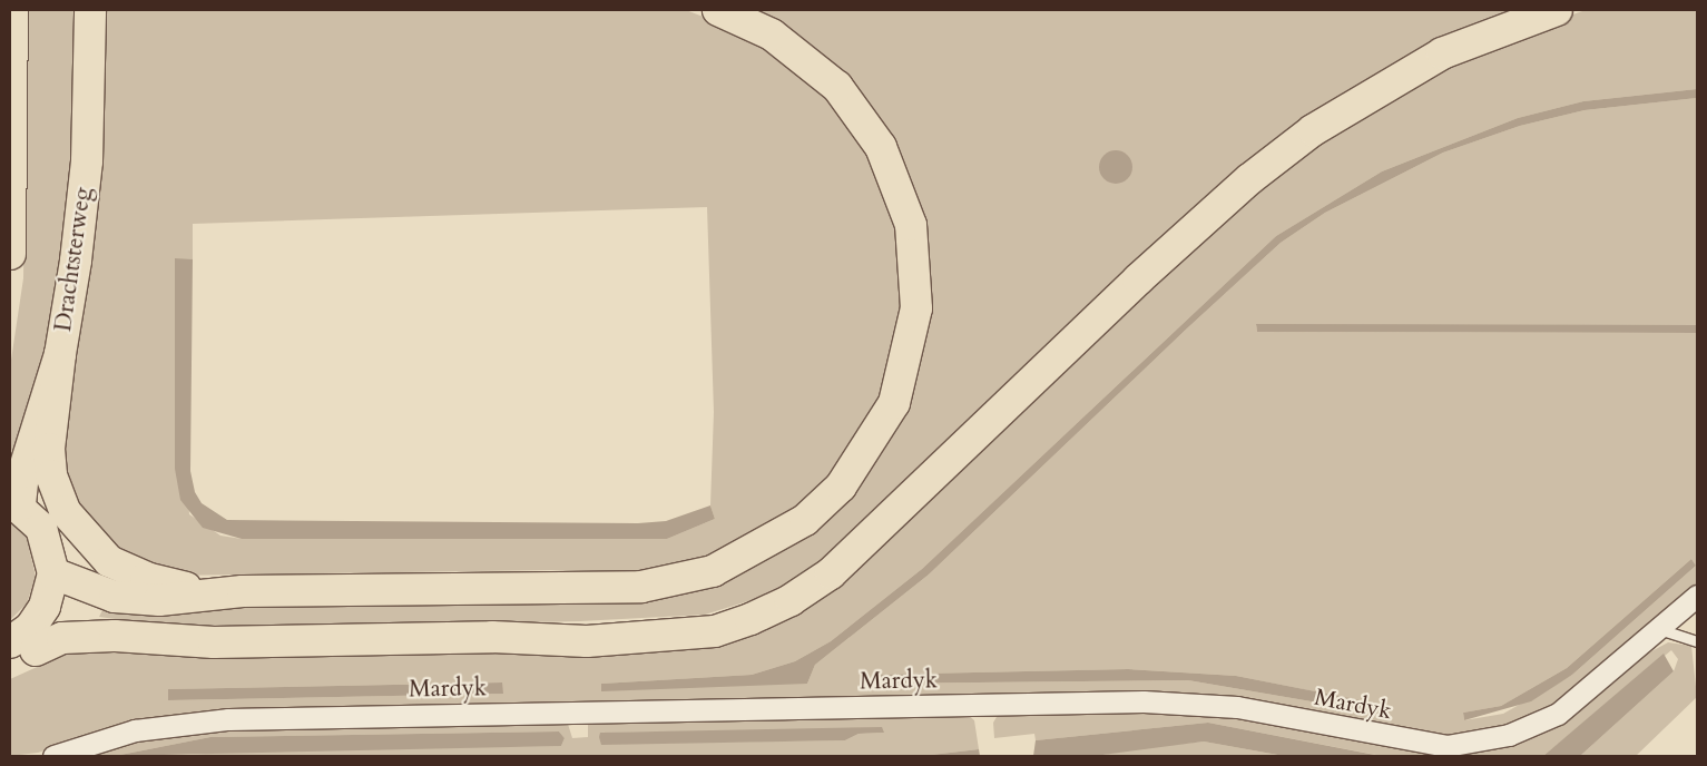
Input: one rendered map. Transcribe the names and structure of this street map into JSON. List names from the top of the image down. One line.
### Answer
{"streets":{"main road":["Drachtsterweg"],"street":["Mardyk"]}}
